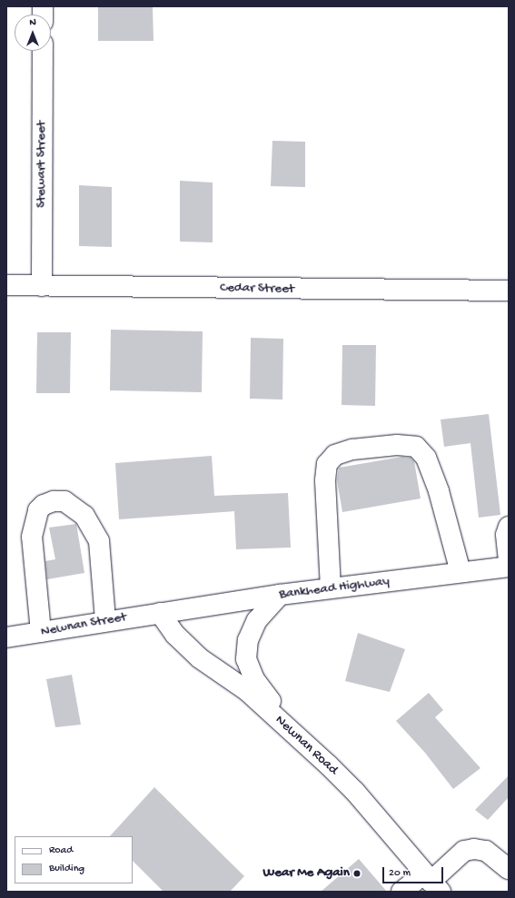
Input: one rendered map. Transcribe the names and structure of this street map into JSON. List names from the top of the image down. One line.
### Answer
{"streets":{"main road":["Stewart Street","Cedar Street","Bankhead Highway","Newnan Street","Newnan Road"]},"crossings":[["Stewart Street","Cedar Street"],["Bankhead Highway","Newnan Street"],["Bankhead Highway","Newnan Road"],["Newnan Street","Newnan Road"]],"places":["Wear Me Again"],"legend":["Road","Building"],"scale_bar":"20 m","north":"top"}
